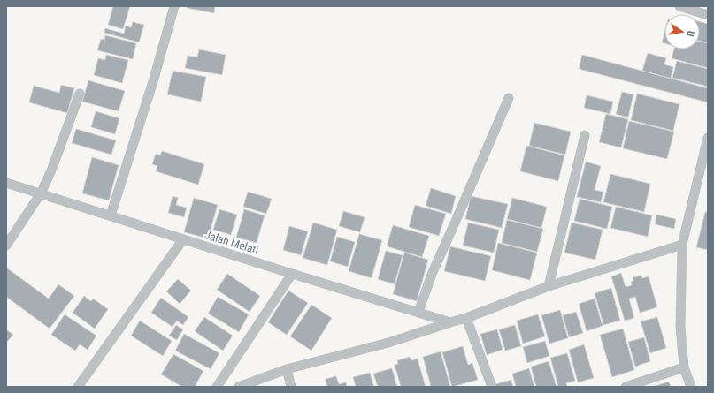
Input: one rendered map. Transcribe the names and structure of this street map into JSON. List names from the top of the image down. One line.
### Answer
{"streets":{"street":["Jalan Melati"]},"north":"right"}
